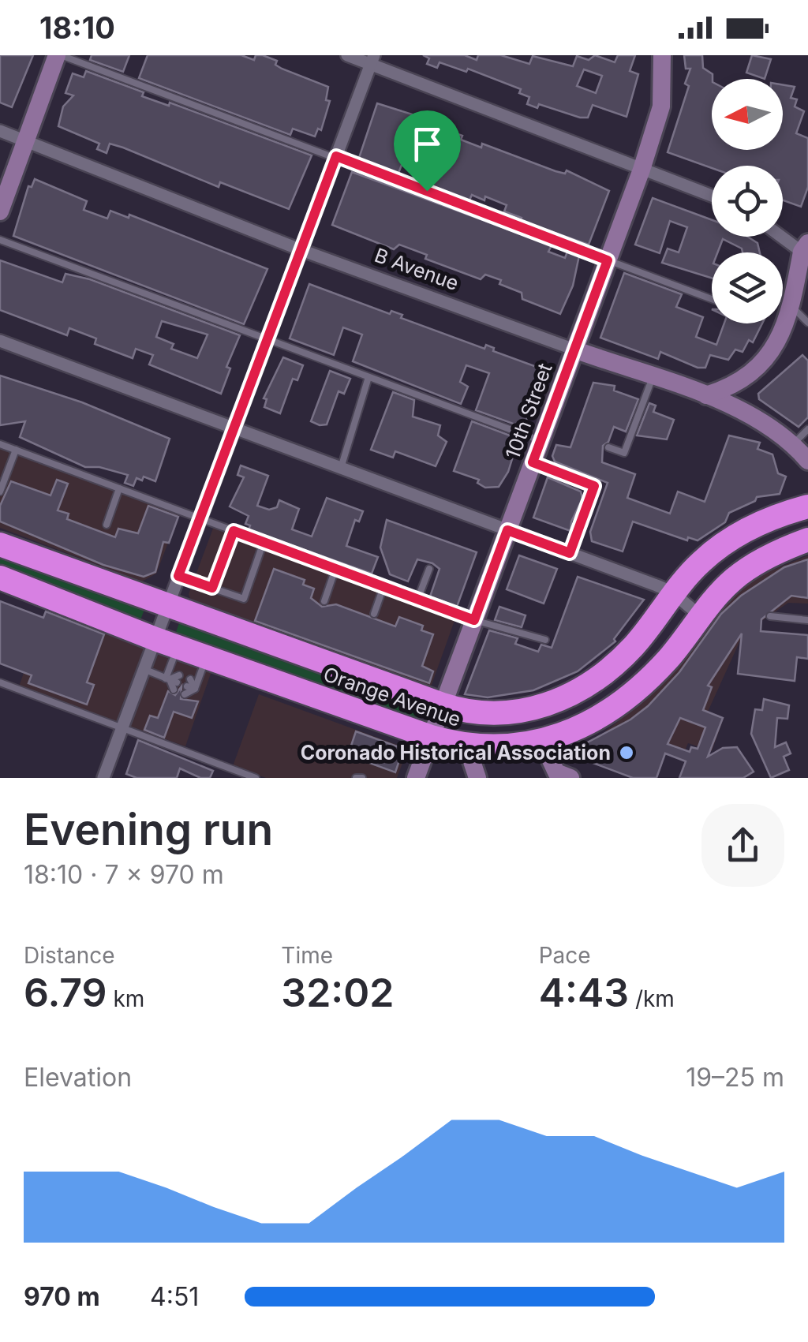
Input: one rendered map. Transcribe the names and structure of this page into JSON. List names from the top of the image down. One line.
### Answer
{"streets":{"highway":["Orange Avenue"],"street":["B Avenue","10th Street"]},"crossings":[["B Avenue","10th Street"],["10th Street","Orange Avenue"]],"places":["Coronado Historical Association"],"north":"left","page":{"status":"18:10","heading":["Evening run","18:10 · 7 × 970 m"],"stats":[["Distance","6.79 km"],["Time","32:02"],["Pace","4:43 /km"]],"chart":["Elevation","19–25 m"],"list":[{"name":"970 m","note":"4:51"}]}}
